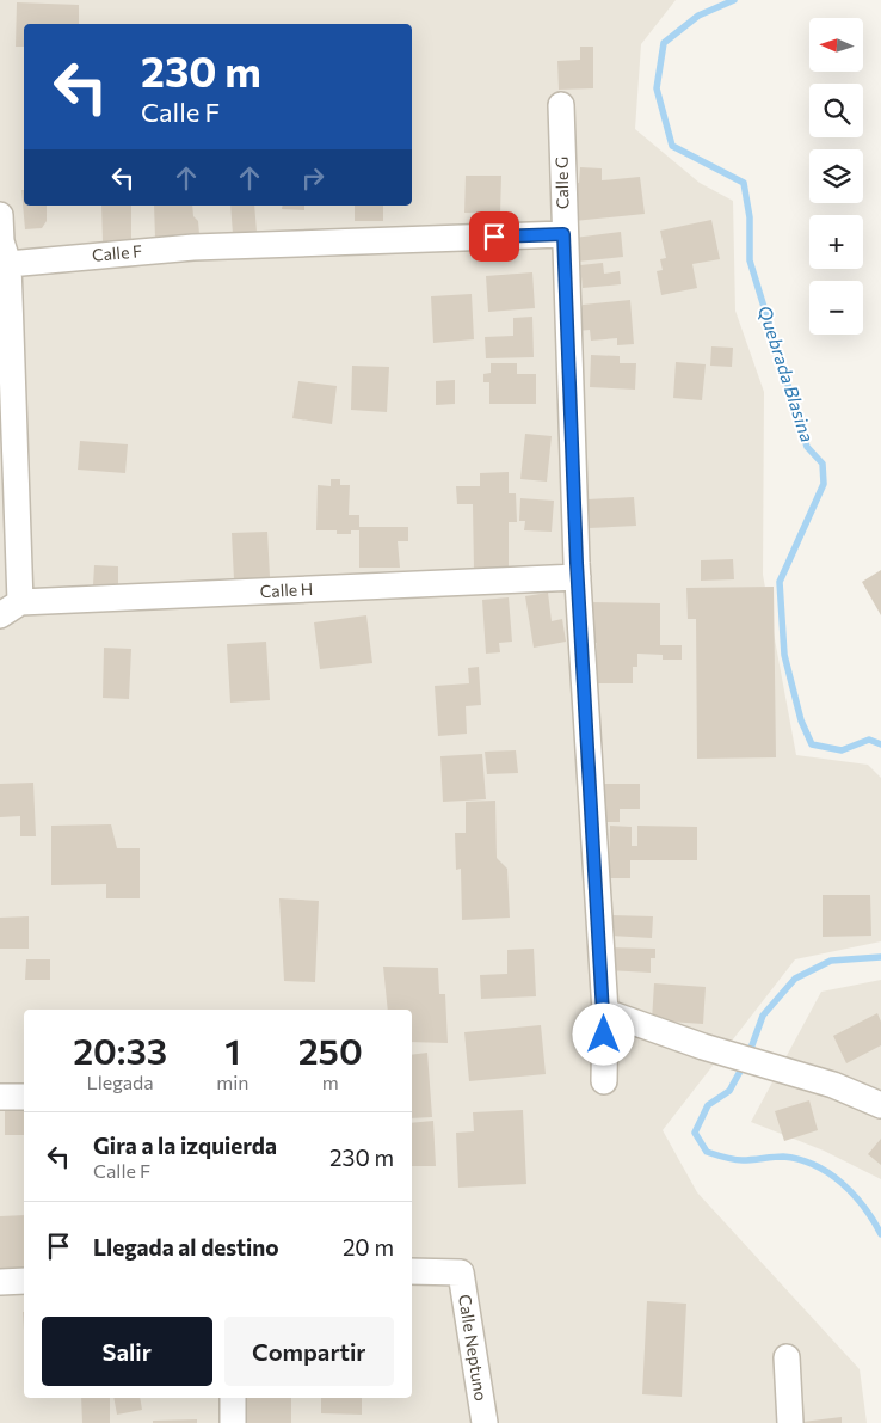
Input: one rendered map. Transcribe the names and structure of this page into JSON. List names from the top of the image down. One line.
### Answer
{"streets":{"street":["Calle G","Calle F","Calle H","Calle Neptuno"]},"crossings":[["Calle G","Calle F"],["Calle G","Calle H"]],"water":["Quebrada Blasina"],"north":"left","page":{"map_buttons":["+","−"],"turn":["230 m","Calle F"],"eta":["20:33","Llegada","1","min","250","m"],"list":[{"name":"Gira a la izquierda","note":"Calle F","value":"230 m"},{"name":"Llegada al destino","value":"20 m"}],"buttons":["Salir","Compartir"]}}
